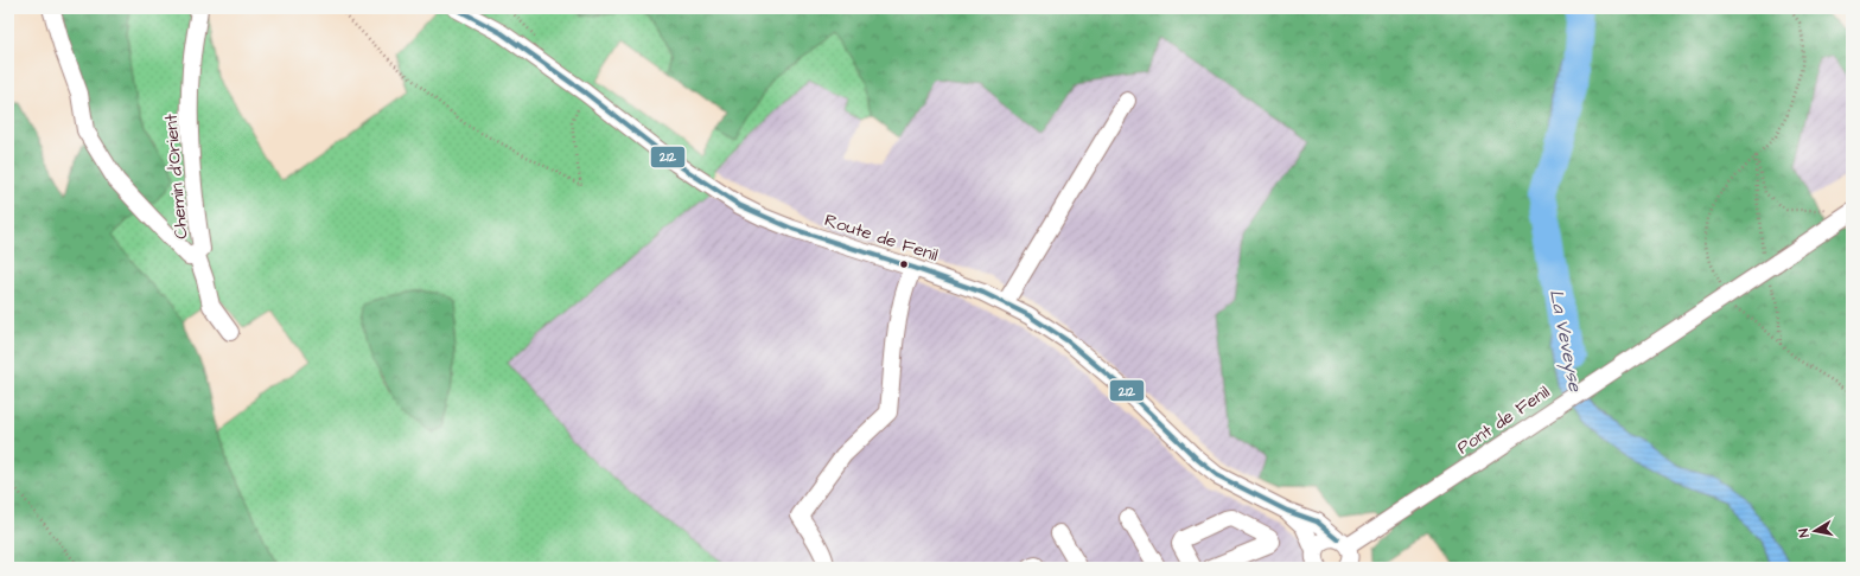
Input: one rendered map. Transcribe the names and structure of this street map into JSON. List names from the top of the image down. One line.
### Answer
{"streets":{"street":["Chemin d'Orient","Route de Fenil","Pont de Fenil"]},"crossings":[["Route de Fenil","Pont de Fenil"]],"water":["La Veveyse"],"lines":["transit line 212"],"north":"left"}
